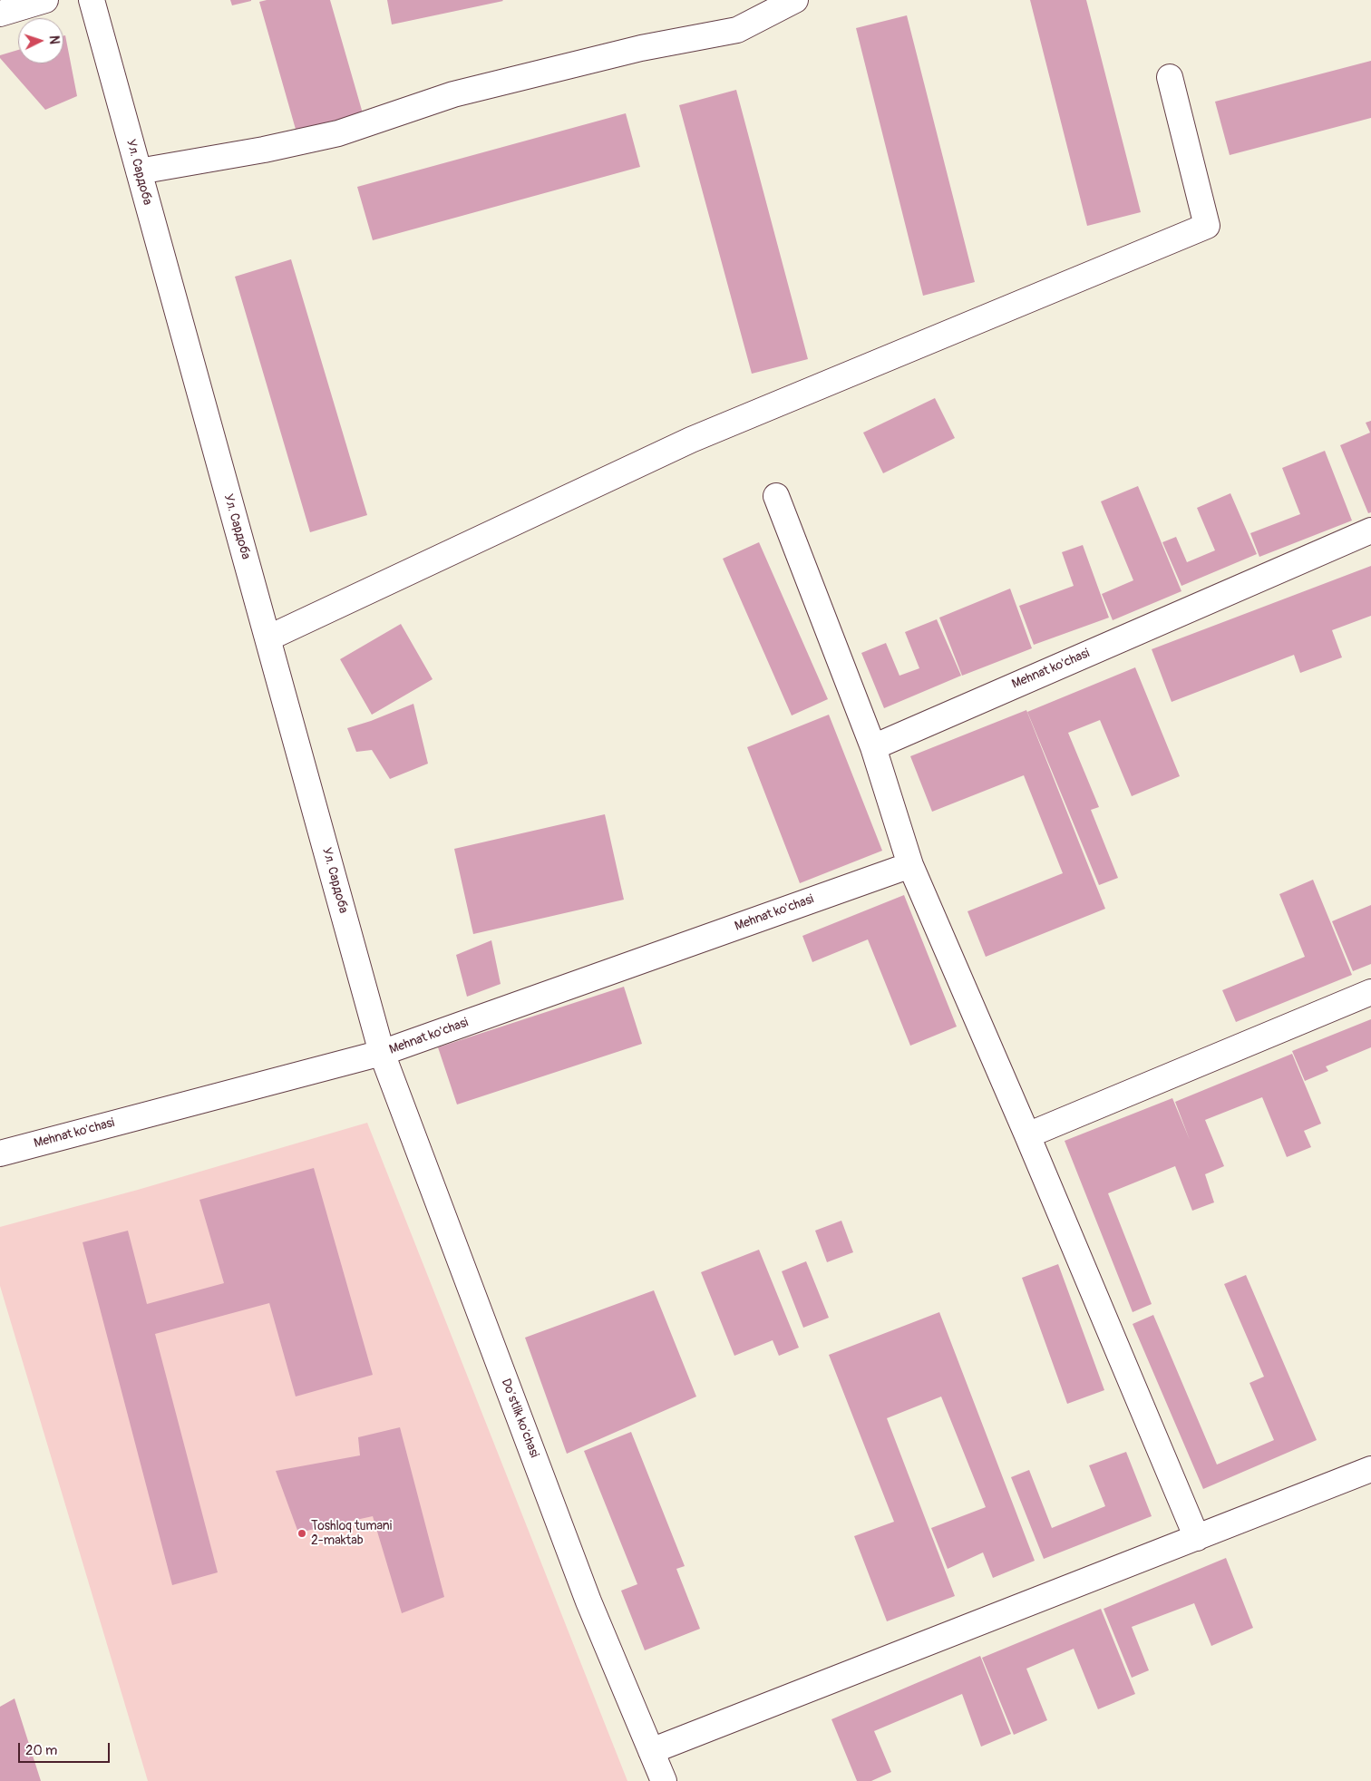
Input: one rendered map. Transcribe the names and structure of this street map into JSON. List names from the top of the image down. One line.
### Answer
{"streets":{"street":["Ул. Сардоба","Mehnat ko'chasi","Do‘stlik ko‘chasi"]},"crossings":[["Ул. Сардоба","Mehnat ko'chasi"],["Ул. Сардоба","Do‘stlik ko‘chasi"],["Mehnat ko'chasi","Do‘stlik ko‘chasi"]],"places":["Toshloq tumani 2-maktab"],"scale_bar":"20 m","north":"right"}
